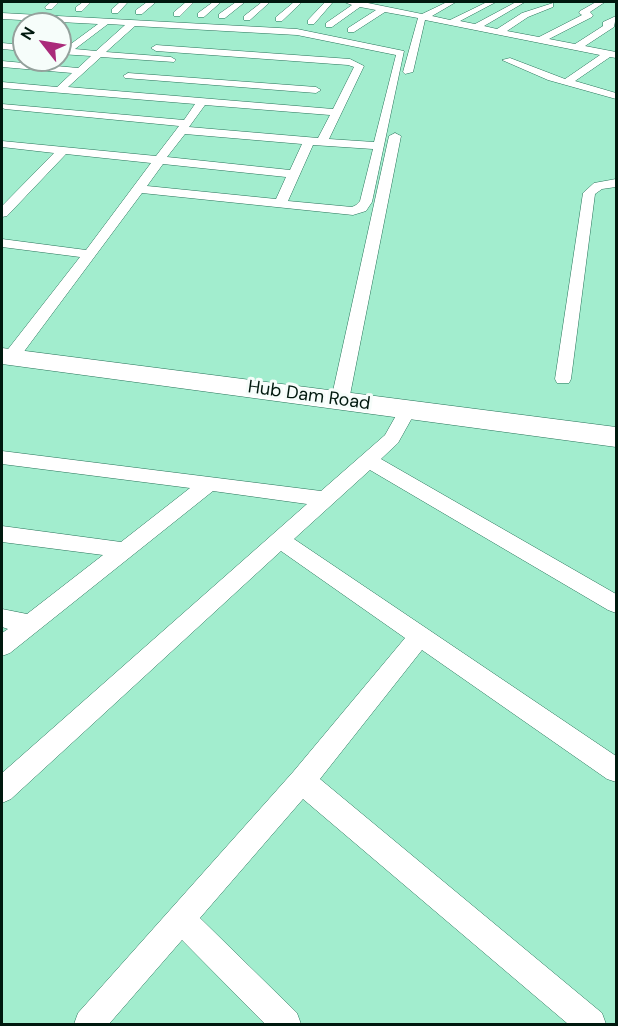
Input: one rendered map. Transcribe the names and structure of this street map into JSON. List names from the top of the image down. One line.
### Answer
{"streets":{"main road":["Hub Dam Road"]},"north":"top left"}
